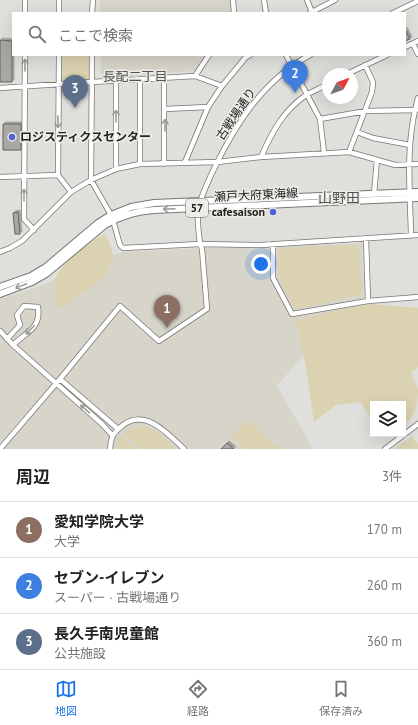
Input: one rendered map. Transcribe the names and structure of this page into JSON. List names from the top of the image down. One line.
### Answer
{"streets":{"main road":["瀬戸大府東海線","57"],"street":["古戦場通り"]},"crossings":[["古戦場通り","瀬戸大府東海線"]],"districts":["長配二丁目","山野田"],"places":["ロジスティクスセンター","cafesaison"],"north":"top right","page":{"search":"ここで検索","pins":["2","3","1"],"heading":["周辺","3件"],"list":[{"mark":"1","name":"愛知学院大学","note":"大学","value":"170 m"},{"mark":"2","name":"セブン-イレブン","note":"スーパー · 古戦場通り","value":"260 m"},{"mark":"3","name":"長久手南児童館","note":"公共施設","value":"360 m"}],"nav":["地図","経路","保存済み"]}}
